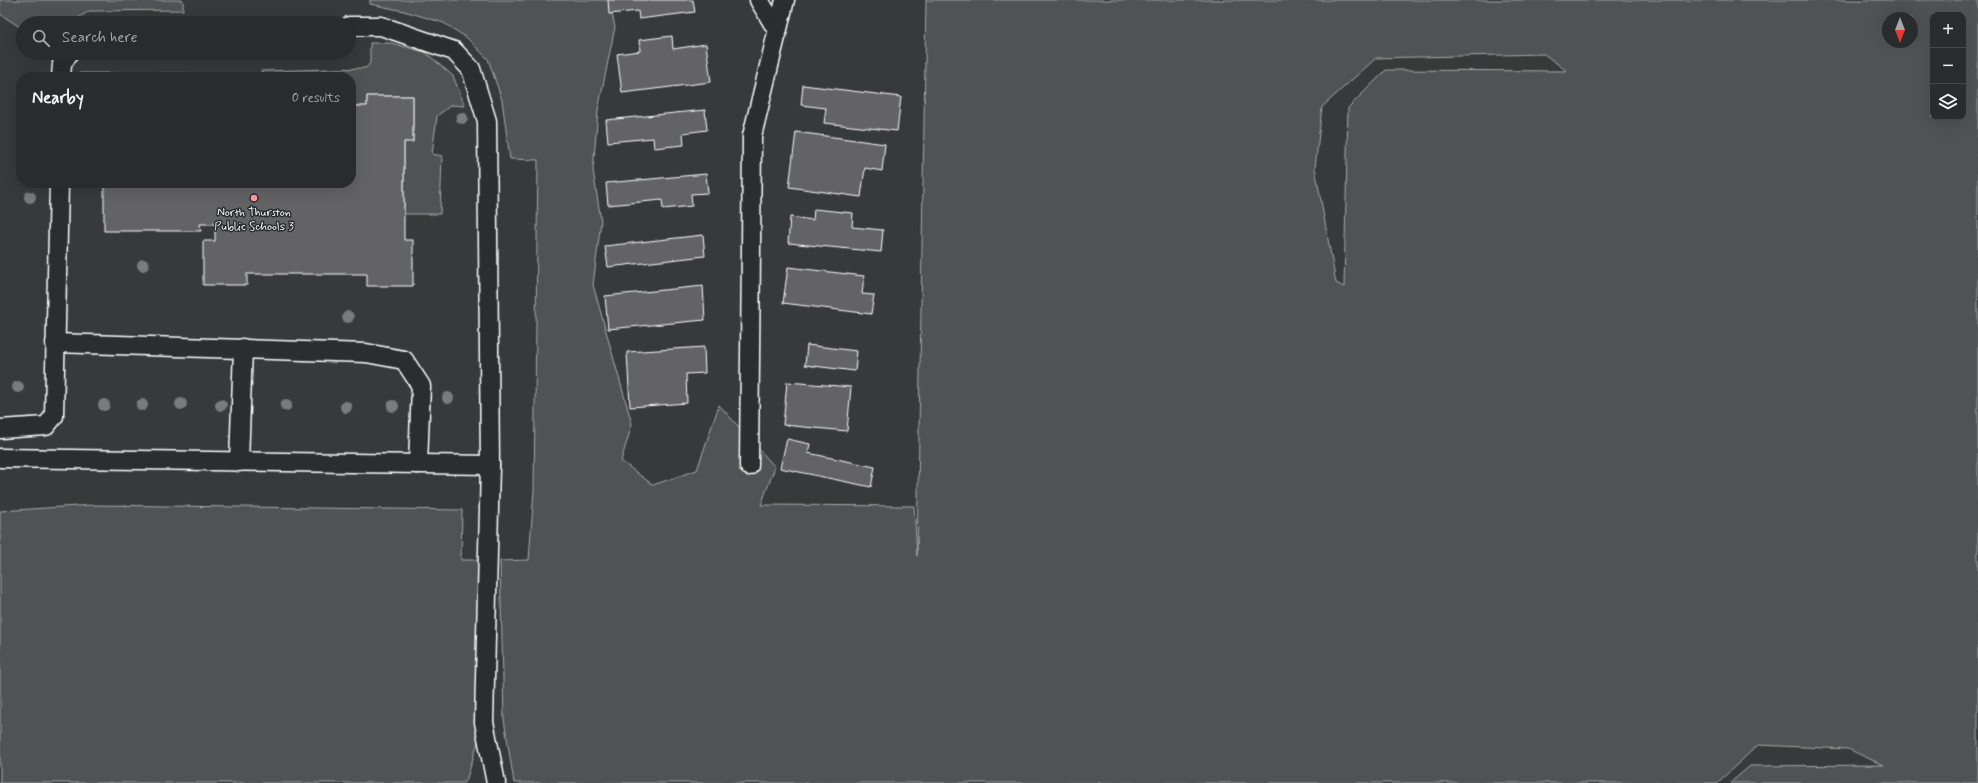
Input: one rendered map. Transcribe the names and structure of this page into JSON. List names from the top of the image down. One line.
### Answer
{"places":["North Thurston Public Schools 3"],"north":"bottom","page":{"map_buttons":["+","−"],"search":"Search here","heading":["Nearby","0 results"]}}
